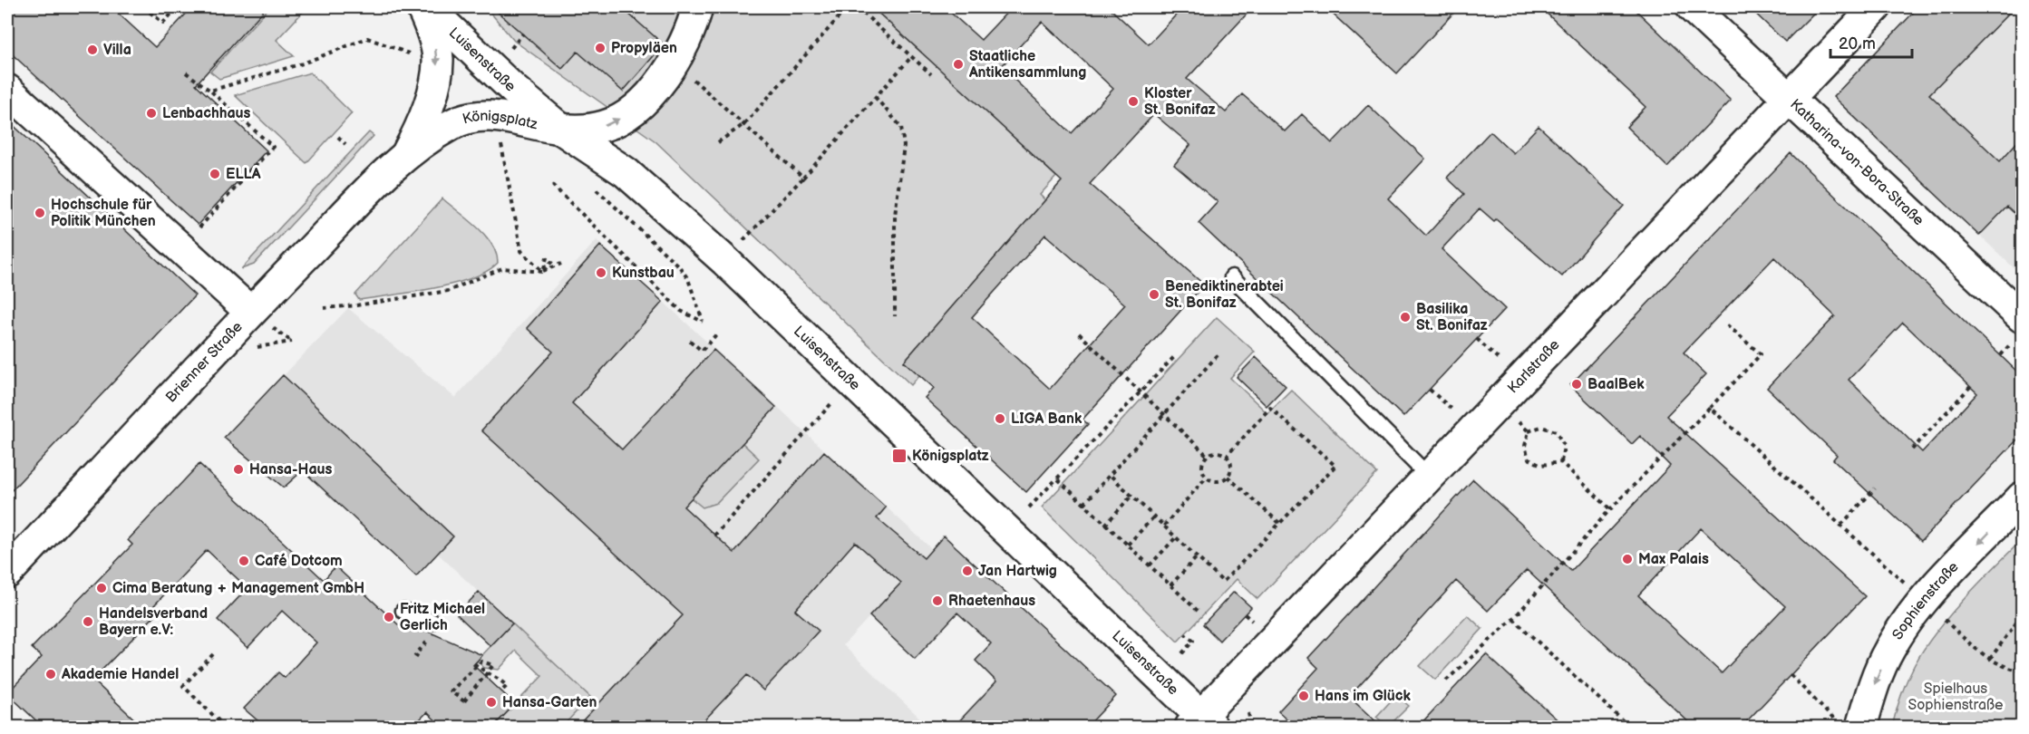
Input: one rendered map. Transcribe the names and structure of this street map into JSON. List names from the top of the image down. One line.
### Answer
{"streets":{"street":["Luisenstraße","Königsplatz","Katharina-von-Bora-Straße","Brienner Straße","Karlstraße","Sophienstraße"]},"crossings":[["Luisenstraße","Königsplatz"],["Luisenstraße","Karlstraße"],["Königsplatz","Brienner Straße"],["Katharina-von-Bora-Straße","Karlstraße"]],"one_way":["Königsplatz","Sophienstraße"],"parks":["Spielhaus Sophienstraße"],"places":{"other":["Propyläen","Villa","Staatliche Antikensammlung","Kloster St. Bonifaz","Lenbachhaus","ELLA","Hochschule für Politik München","Kunstbau","Benediktinerabtei St. Bonifaz","Basilika St. Bonifaz","BaalBek","LIGA Bank","Hansa-Haus","Max Palais","Café Dotcom","Jan Hartwig","Cima Beratung + Management GmbH","Rhaetenhaus","Fritz Michael Gerlich","Handelsverband Bayern e.V:","Akademie Handel","Hans im Glück","Hansa-Garten"],"transit":["Königsplatz"]},"scale_bar":"20 m"}
